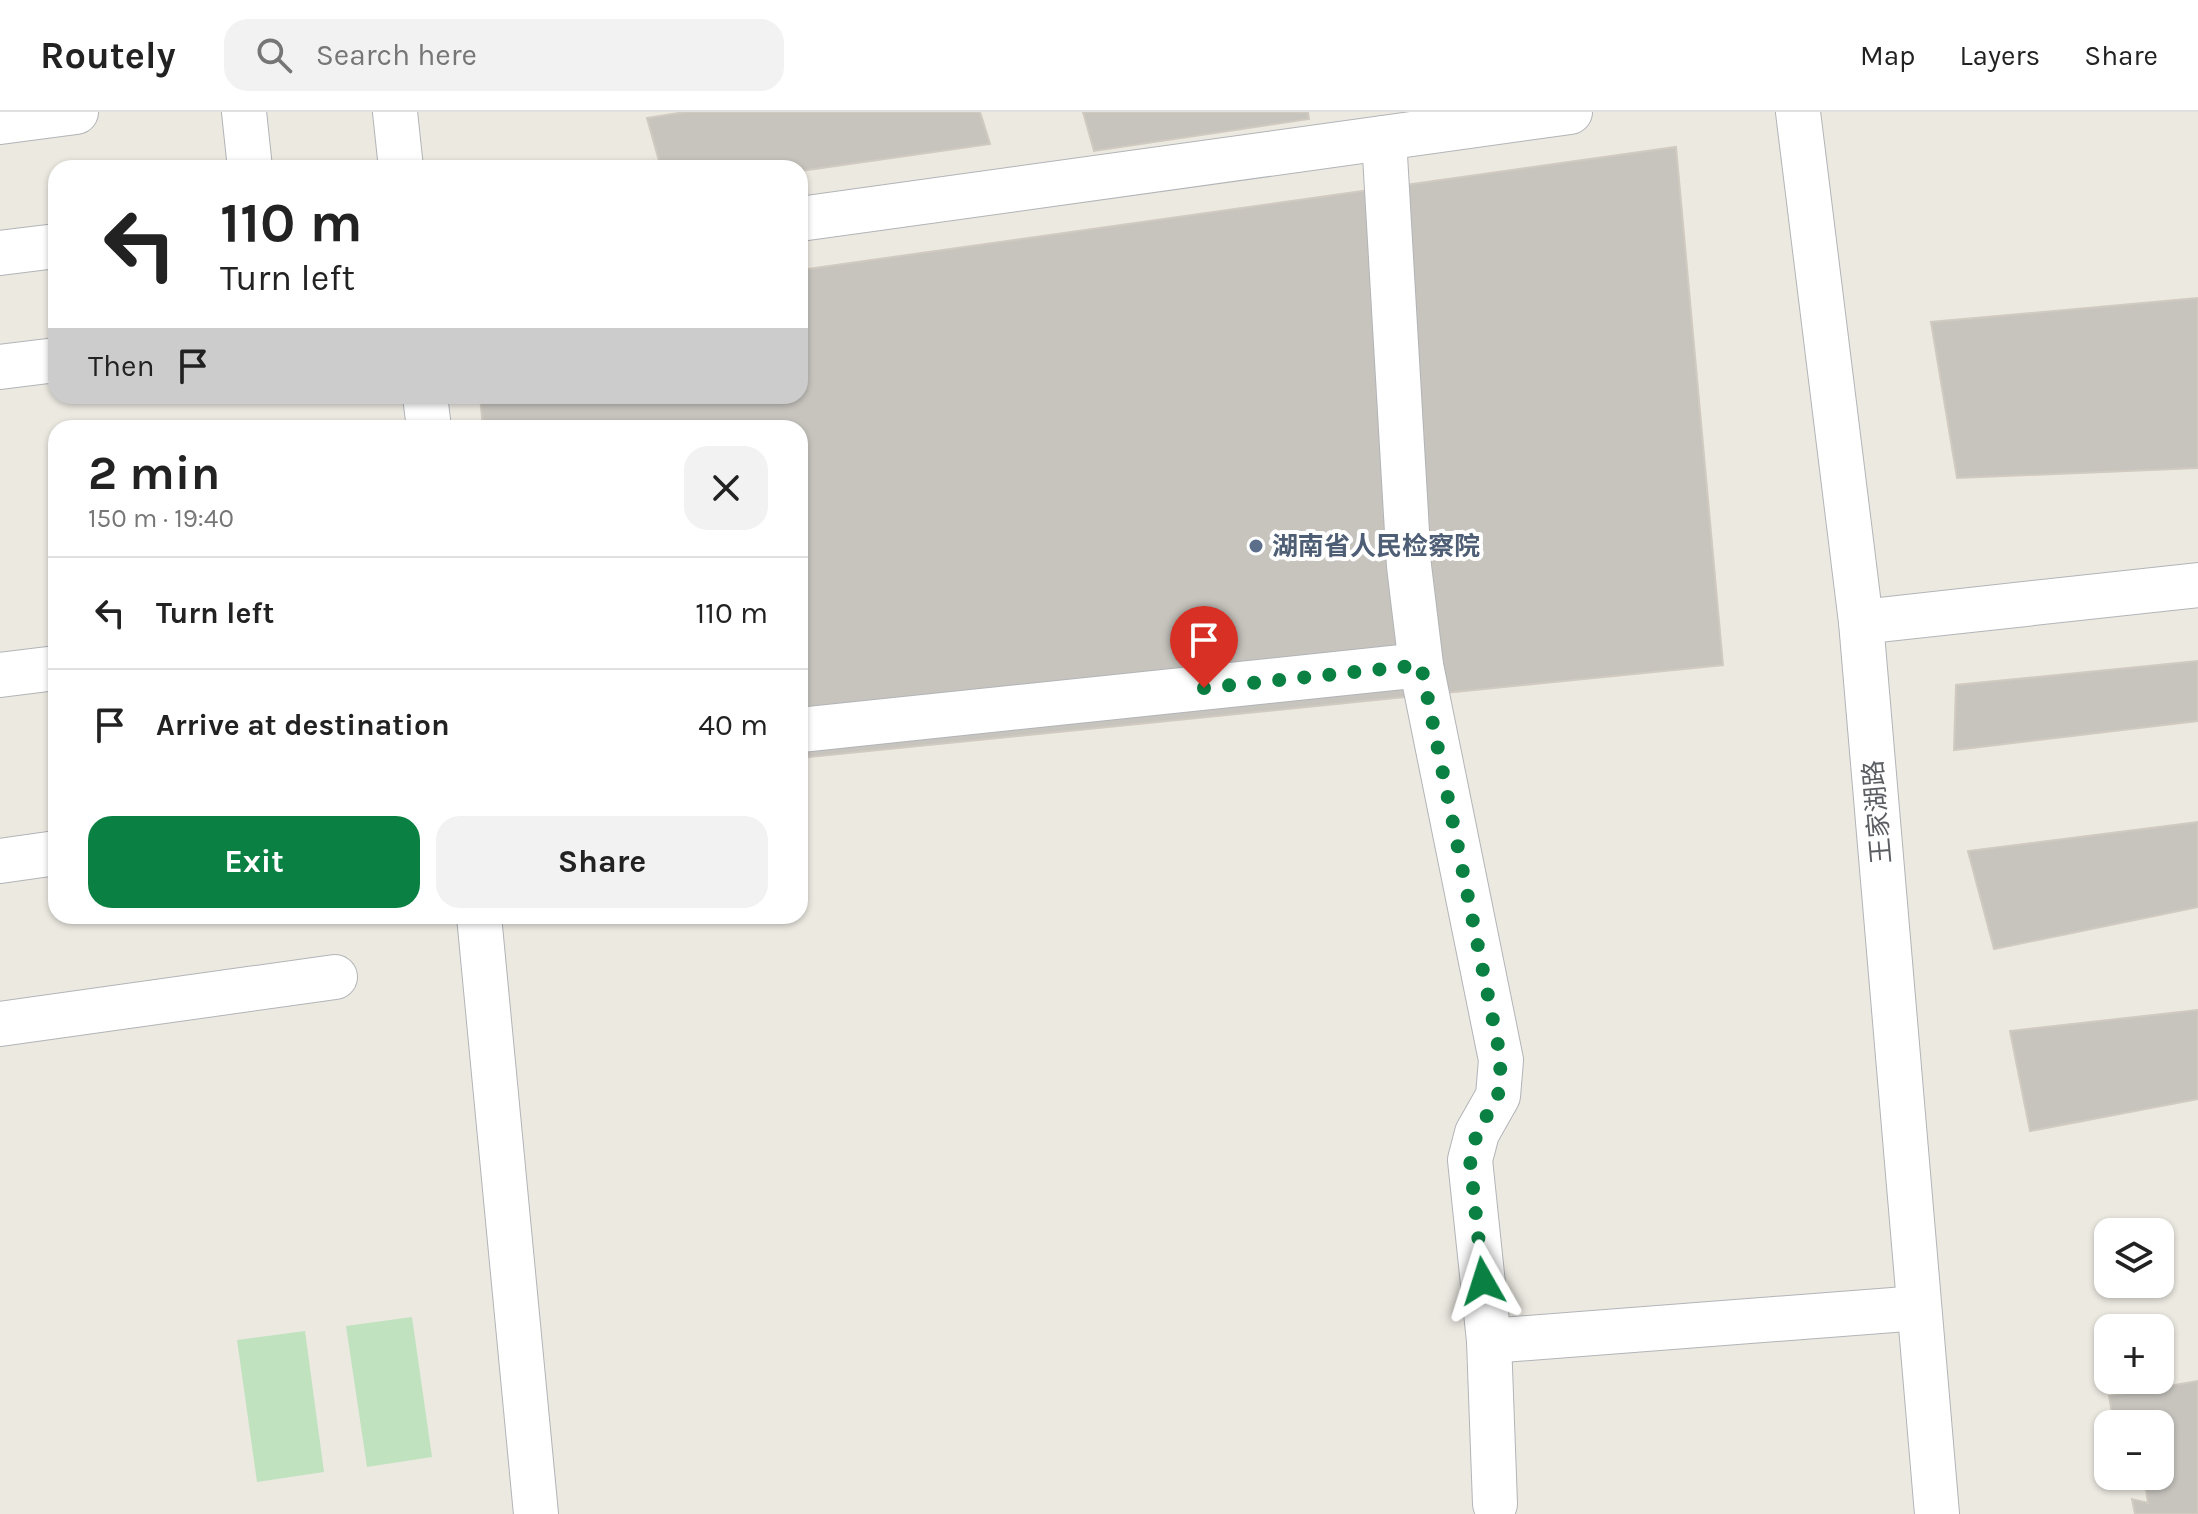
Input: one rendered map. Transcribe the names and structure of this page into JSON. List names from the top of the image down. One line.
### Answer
{"streets":{"street":["王家湖路"]},"places":["湖南省人民检察院"],"page":{"header":"Routely","search":"Search here","nav":["Map","Layers","Share"],"turn":["110 m","Turn left"],"then":"Then","heading":["2 min","150 m · 19:40"],"list":[{"name":"Turn left","value":"110 m"},{"name":"Arrive at destination","value":"40 m"}],"buttons":["Exit","Share"],"map_buttons":["+","−"]}}
